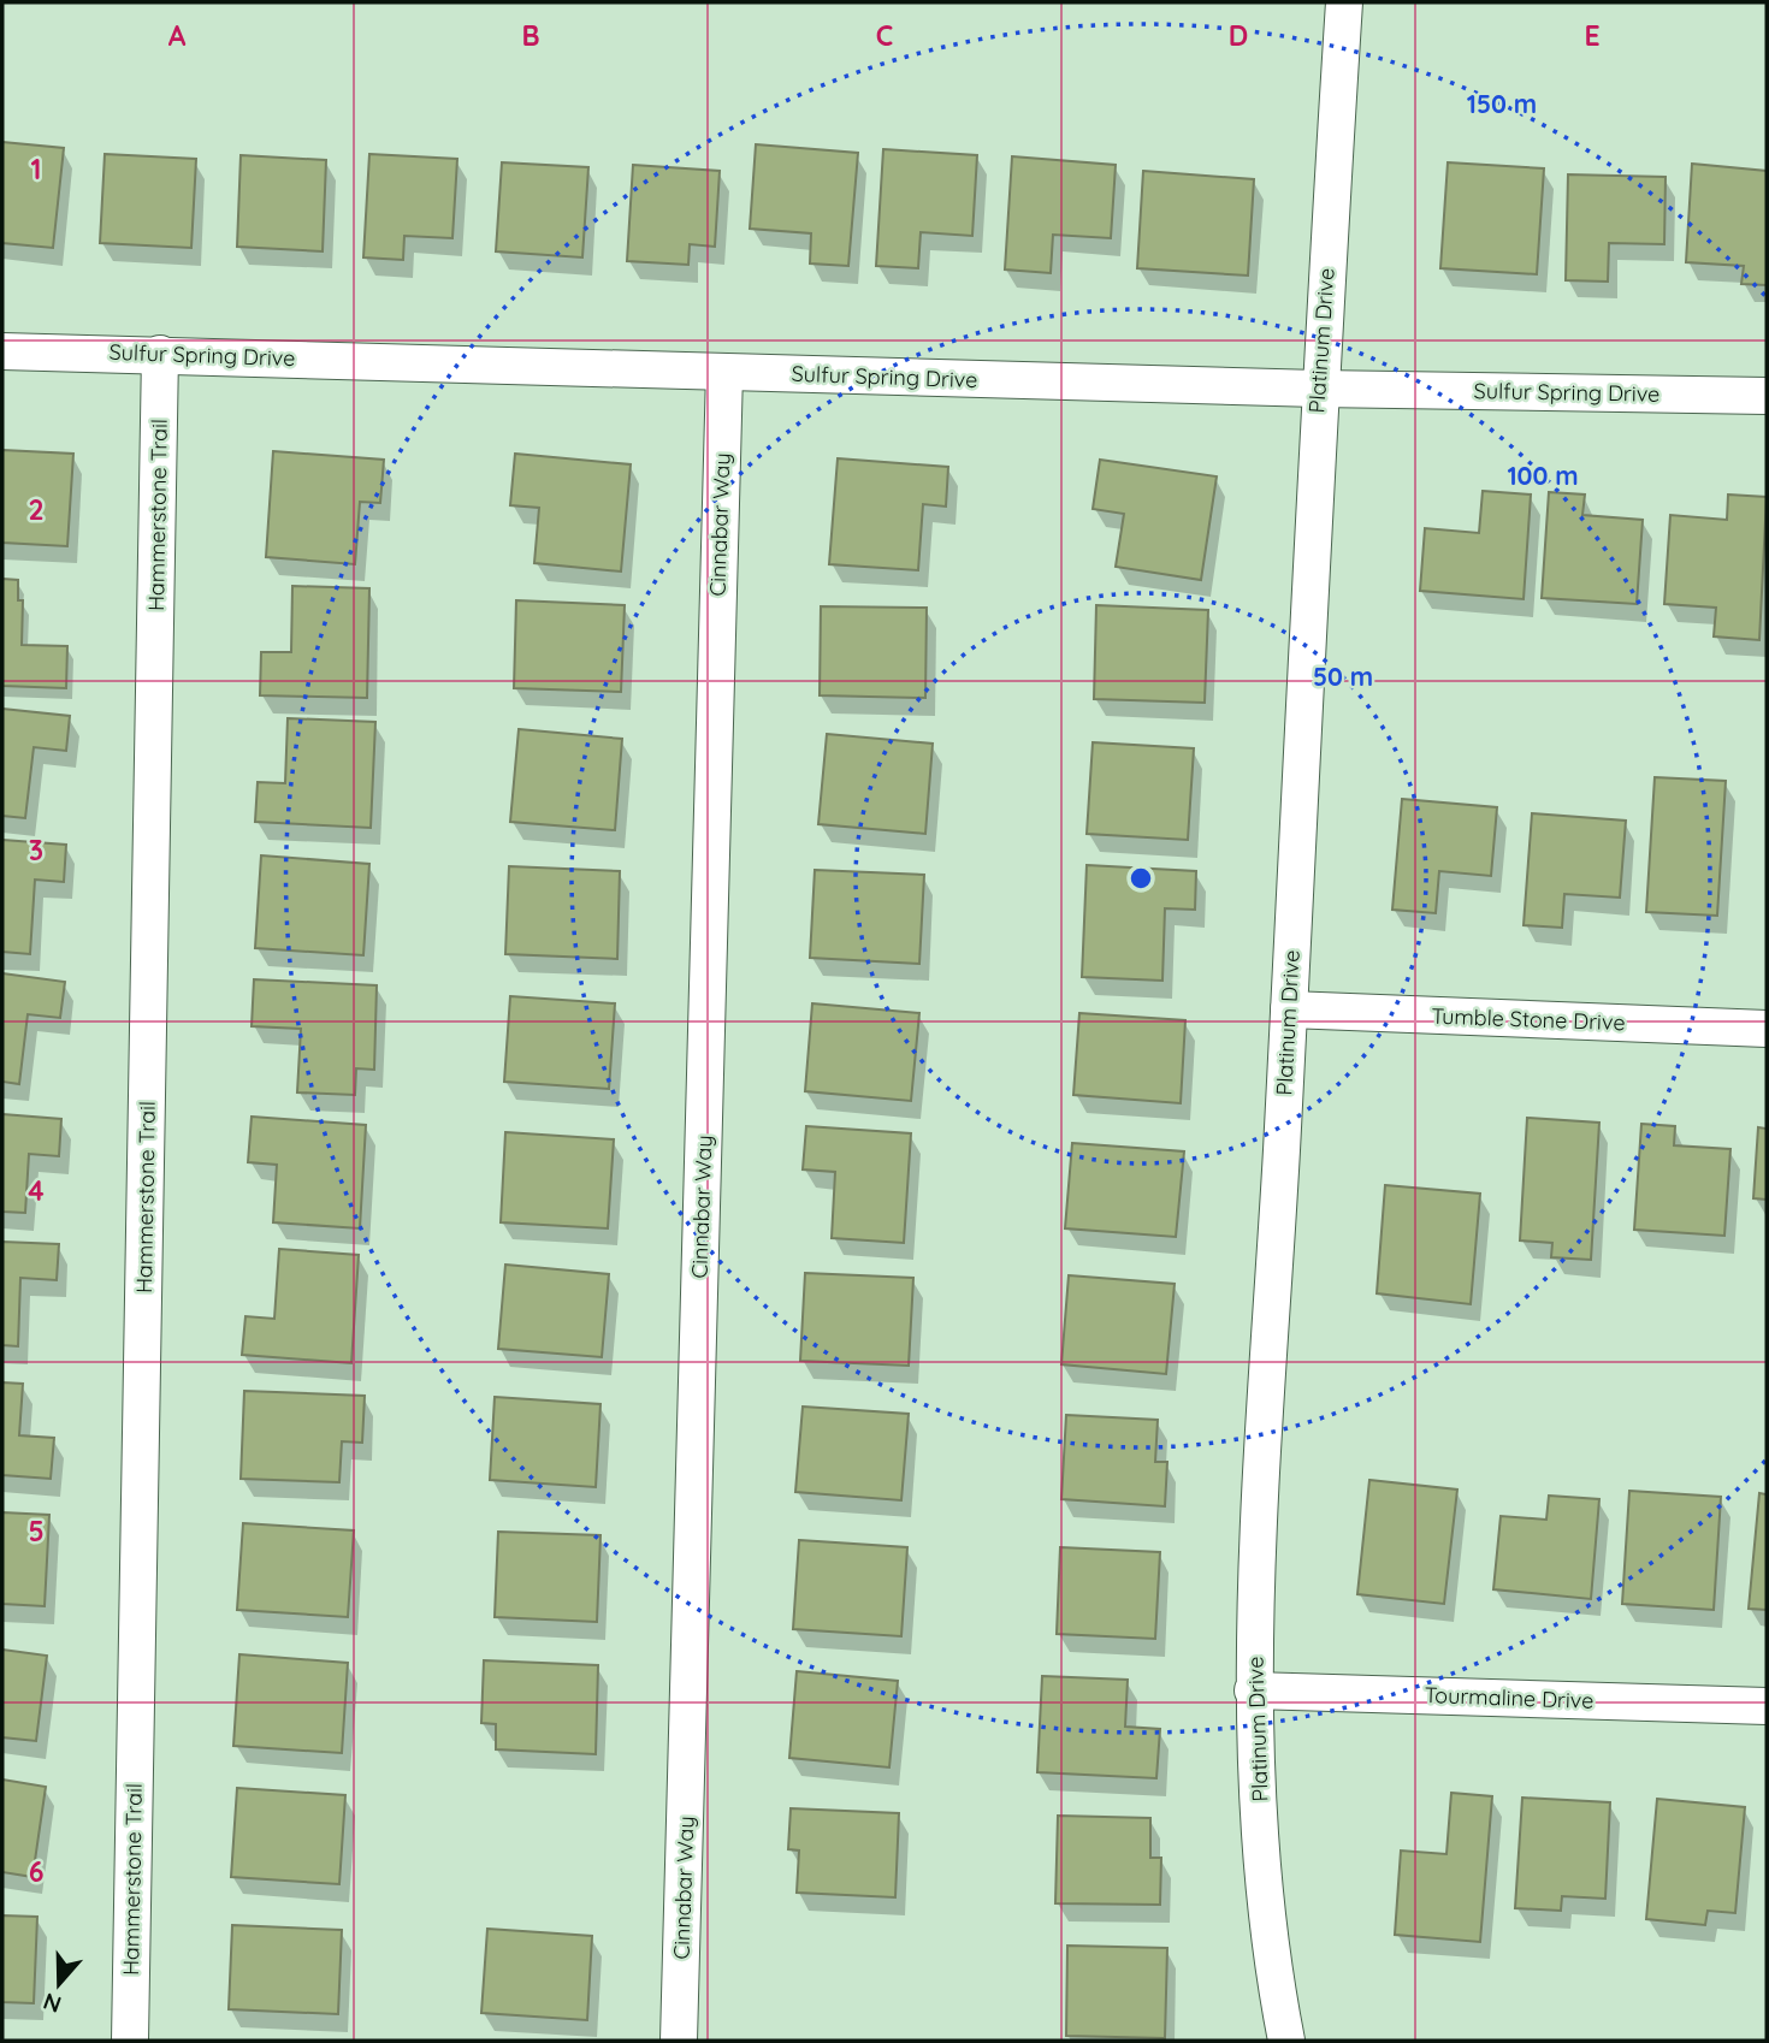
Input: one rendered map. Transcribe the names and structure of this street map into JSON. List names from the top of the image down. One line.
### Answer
{"streets":{"street":["Platinum Drive","Sulfur Spring Drive","Hammerstone Trail","Cinnabar Way","Tumble Stone Drive","Tourmaline Drive"]},"crossings":[["Platinum Drive","Sulfur Spring Drive"],["Platinum Drive","Tumble Stone Drive"],["Platinum Drive","Tourmaline Drive"],["Sulfur Spring Drive","Hammerstone Trail"],["Sulfur Spring Drive","Cinnabar Way"]],"north":"bottom","grid":{"columns":["A","B","C","D","E"],"rows":["1","2","3","4","5","6"]},"rings":["150 m","100 m","50 m"]}
